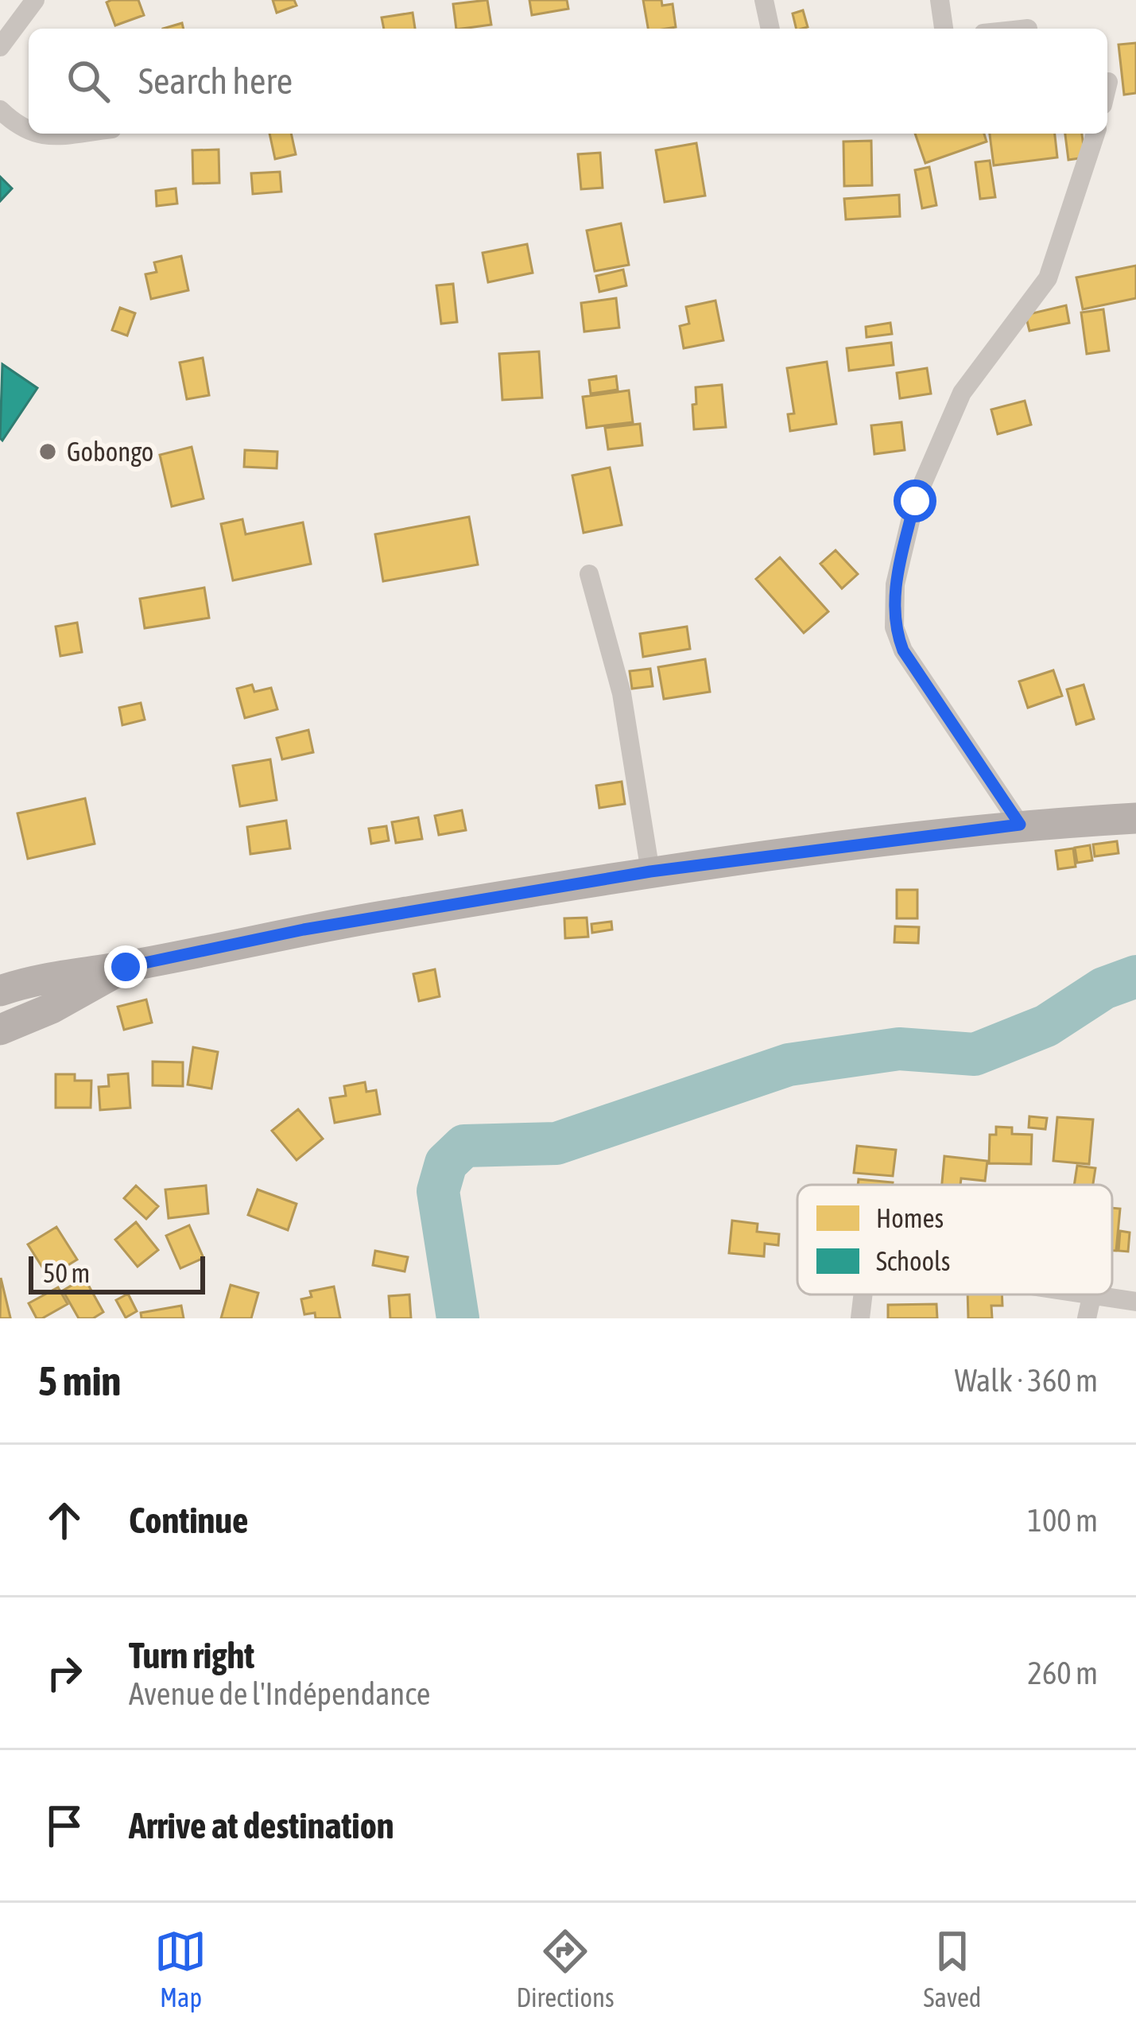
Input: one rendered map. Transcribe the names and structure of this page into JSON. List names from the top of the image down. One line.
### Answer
{"places":["Gobongo"],"legend":["Homes","Schools"],"scale_bar":"50 m","page":{"search":"Search here","scale":"50 m","heading":["5 min","Walk · 360 m"],"list":[["Continue","100 m"],["Turn right","Avenue de l'Indépendance","260 m"],"Arrive at destination"],"nav":["Map","Directions","Saved"]}}
